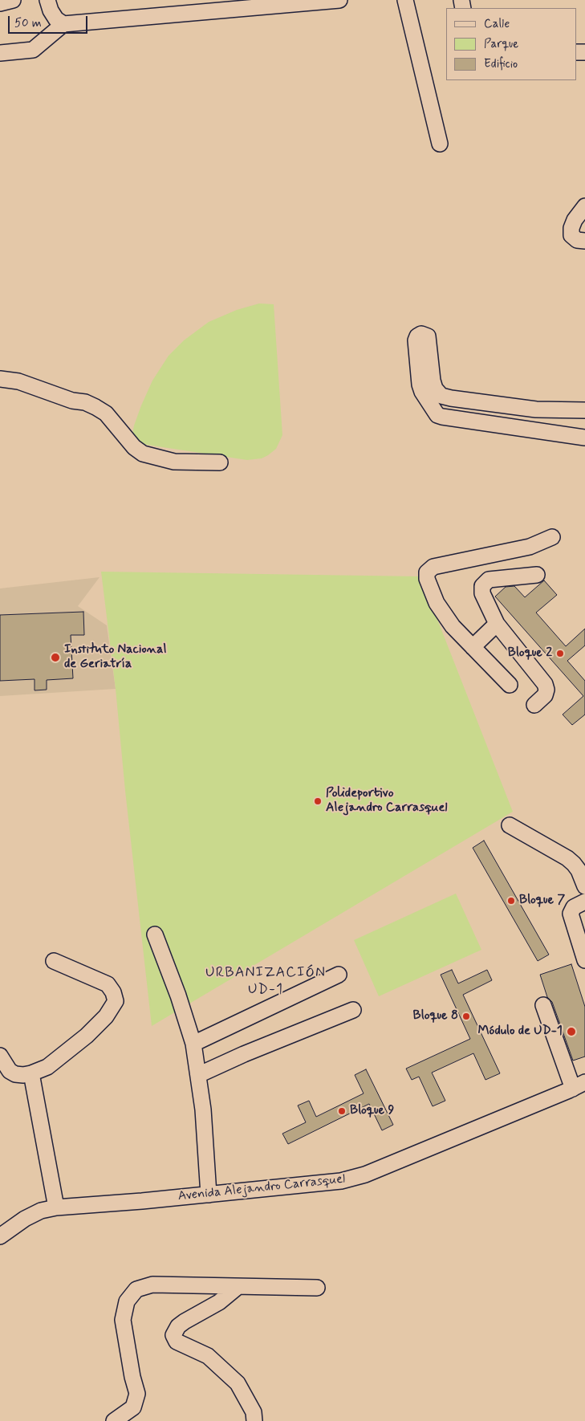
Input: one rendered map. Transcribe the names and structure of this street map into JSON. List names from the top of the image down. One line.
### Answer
{"streets":{"street":["Avenida Alejandro Carrasquel"]},"districts":["URBANIZACIÓN UD-1"],"places":["Bloque 2","Instituto Nacional de Geriatría","Polideportivo Alejandro Carrasquel","Bloque 7","Bloque 8","Módulo de UD-1","Bloque 9"],"legend":["Calle","Parque","Edificio"],"scale_bar":"50 m"}
